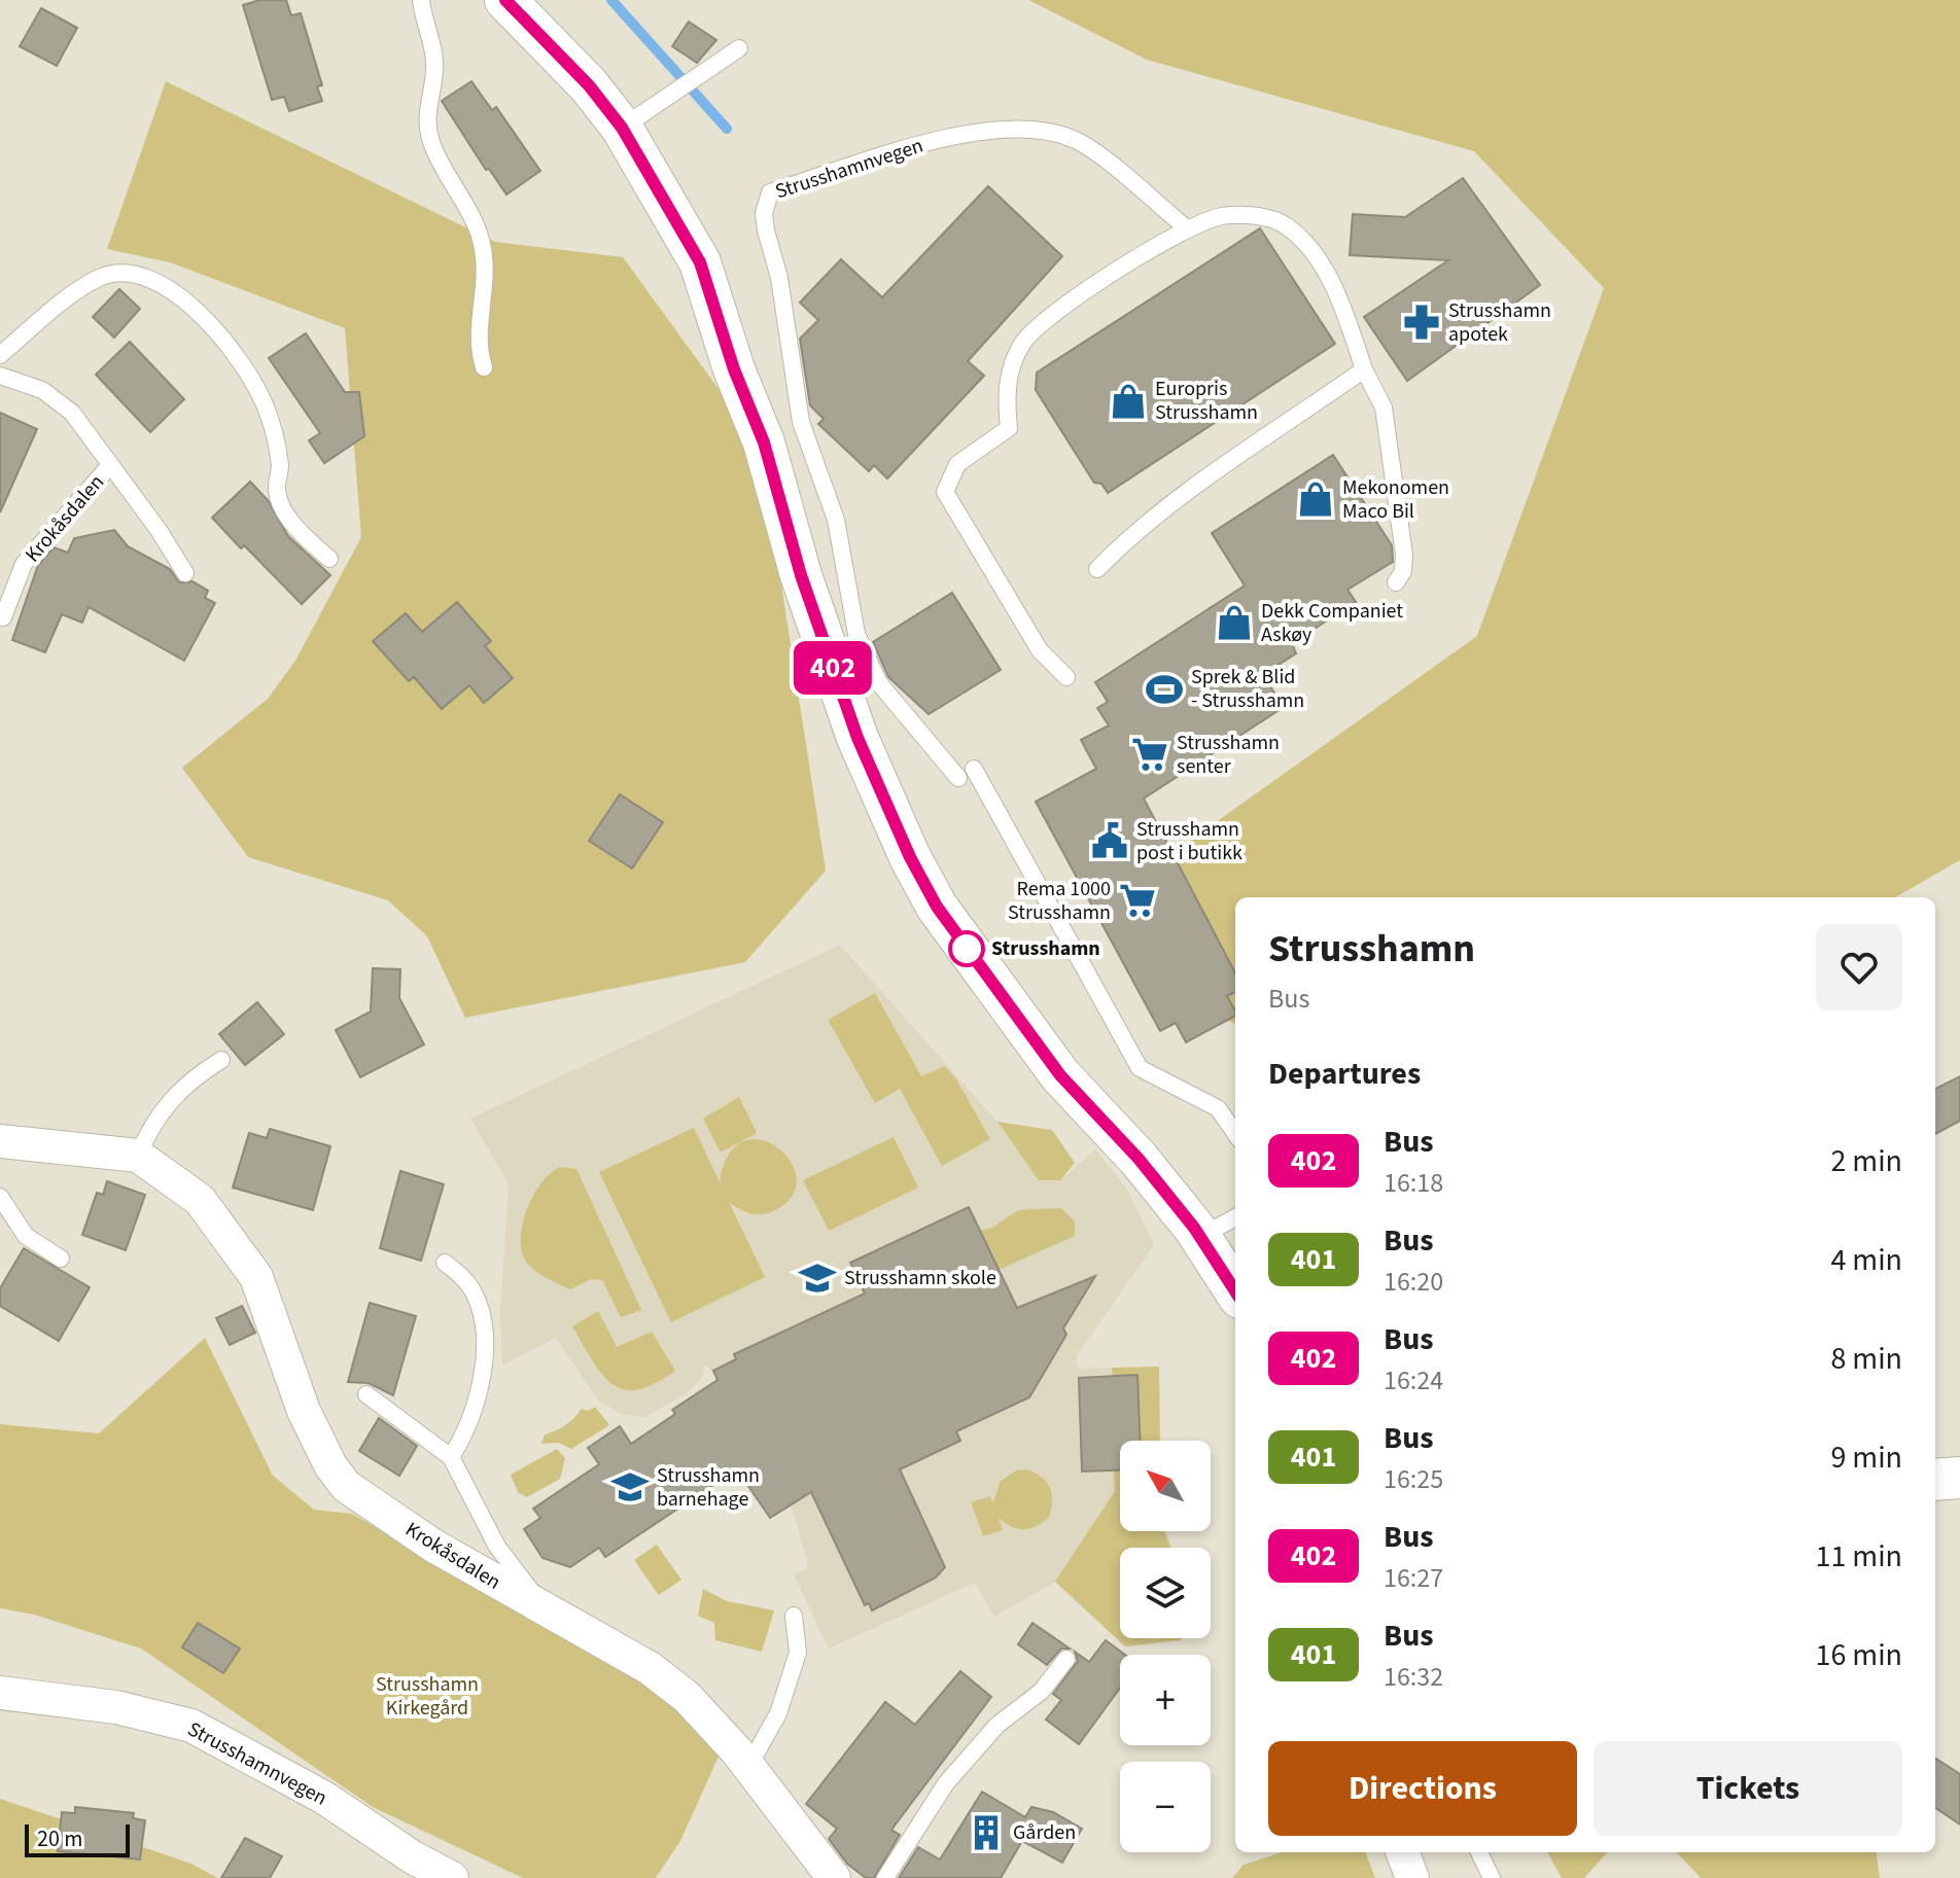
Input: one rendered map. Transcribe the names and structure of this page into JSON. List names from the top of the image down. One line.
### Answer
{"streets":{"street":["Strusshamnvegen","Krokåsdalen"]},"parks":["Strusshamn Kirkegård"],"places":{"pharmacy":["Strusshamn apotek"],"shop":["Europris Strusshamn","Mekonomen Maco Bil","Dekk Companiet Askøy"],"sports":["Sprek & Blid - Strusshamn"],"supermarket":["Strusshamn senter","Rema 1000 Strusshamn"],"public building":["Strusshamn post i butikk"],"other":["Strusshamn"],"school or university":["Strusshamn skole","Strusshamn barnehage"],"building":["Gården"]},"lines":["bus line 402"],"scale_bar":"20 m","north":"top left","page":{"on_map":"402","heading":[["Strusshamn","Bus"],"Departures"],"list":[{"mark":"402","name":"Bus","note":"16:18","value":"2 min"},{"mark":"401","name":"Bus","note":"16:20","value":"4 min"},{"mark":"402","name":"Bus","note":"16:24","value":"8 min"},{"mark":"401","name":"Bus","note":"16:25","value":"9 min"},{"mark":"402","name":"Bus","note":"16:27","value":"11 min"},{"mark":"401","name":"Bus","note":"16:32","value":"16 min"}],"map_buttons":["+","−"],"buttons":["Directions","Tickets"],"scale":"20 m"}}
